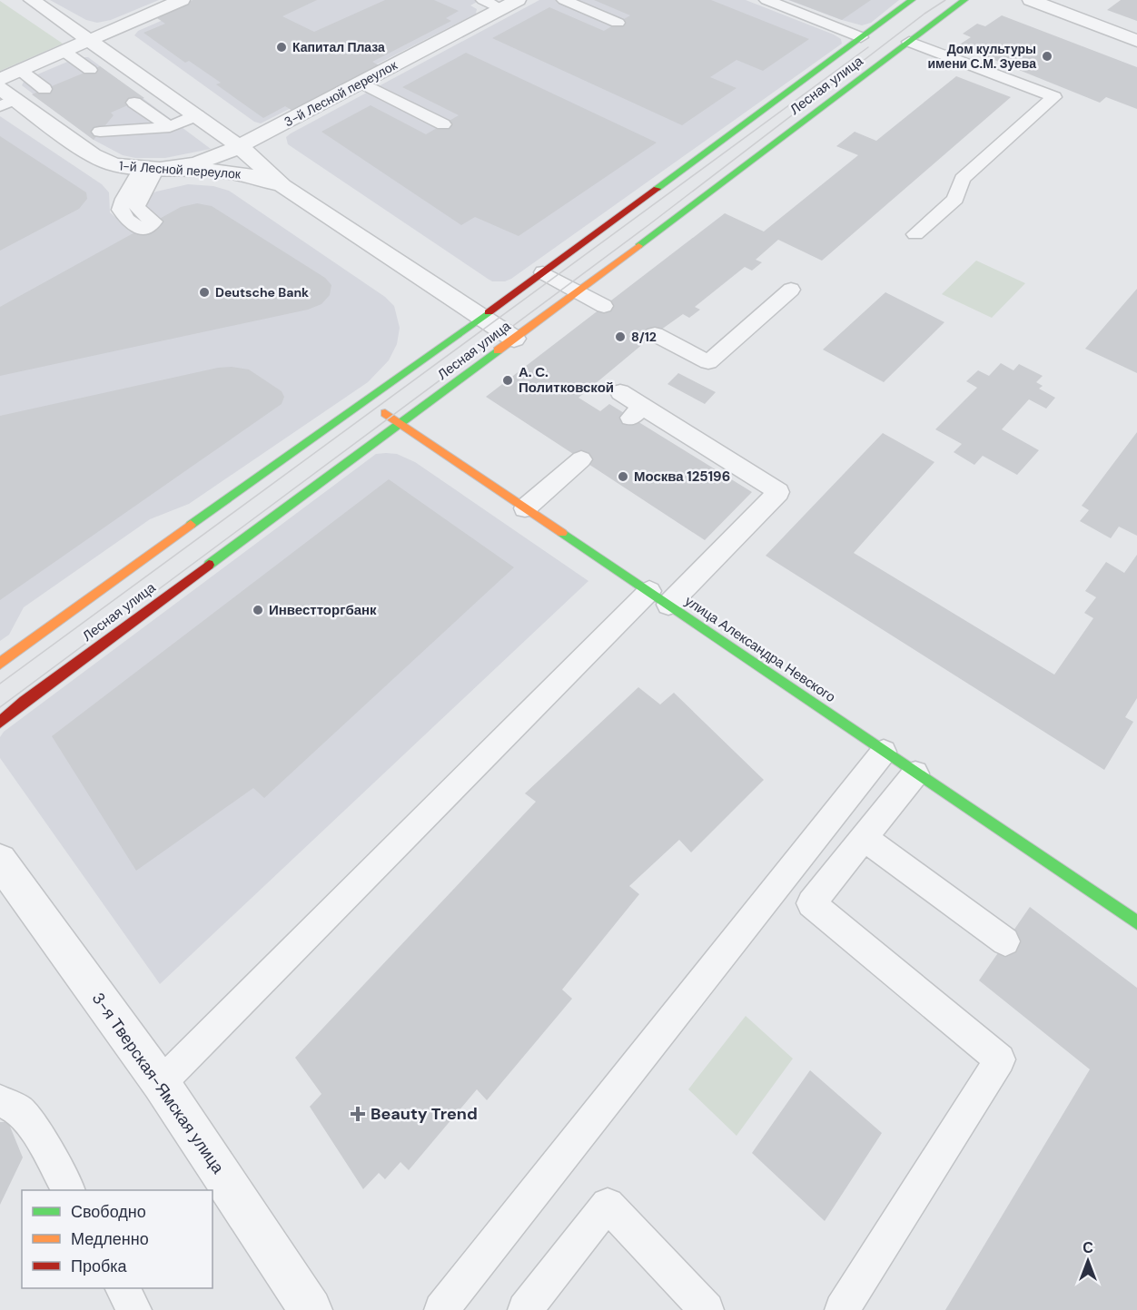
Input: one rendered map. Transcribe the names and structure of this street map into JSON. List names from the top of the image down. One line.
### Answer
{"streets":{"street":["Лесная улица","3-й Лесной переулок","1-й Лесной переулок","улица Александра Невского","3-я Тверская-Ямская улица"]},"crossings":[["Лесная улица","1-й Лесной переулок"],["Лесная улица","улица Александра Невского"],["3-й Лесной переулок","1-й Лесной переулок"]],"places":{"other":["Капитал Плаза","Дом культуры имени С.М. Зуева","Deutsche Bank","8/12","А. С. Политковской","Москва 125196","Инвестторгбанк"],"health":["Beauty Trend"]},"legend":["Свободно","Медленно","Пробка"],"north":"top"}
